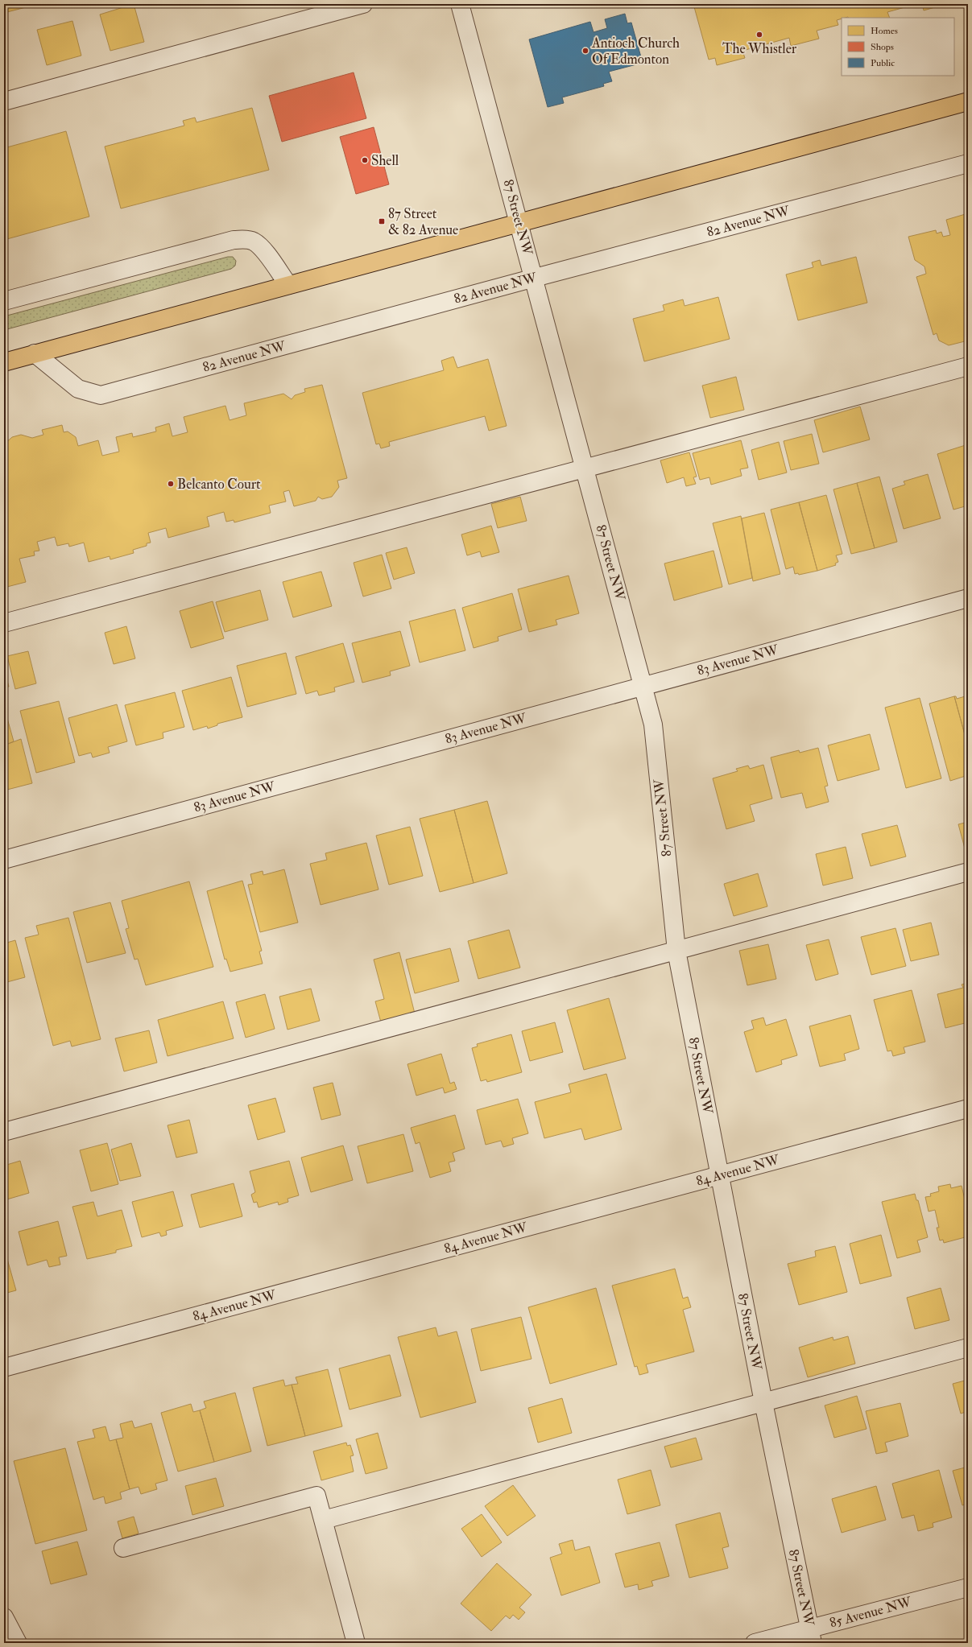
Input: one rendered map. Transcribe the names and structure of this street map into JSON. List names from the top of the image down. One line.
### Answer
{"streets":{"street":["87 Street NW","82 Avenue NW","83 Avenue NW","84 Avenue NW","85 Avenue NW"]},"crossings":[["87 Street NW","82 Avenue NW"],["87 Street NW","83 Avenue NW"],["87 Street NW","84 Avenue NW"],["87 Street NW","85 Avenue NW"]],"places":{"other":["The Whistler","Antioch Church Of Edmonton","Shell","Belcanto Court"],"transit":["87 Street & 82 Avenue"]},"legend":["Homes","Shops","Public"]}
